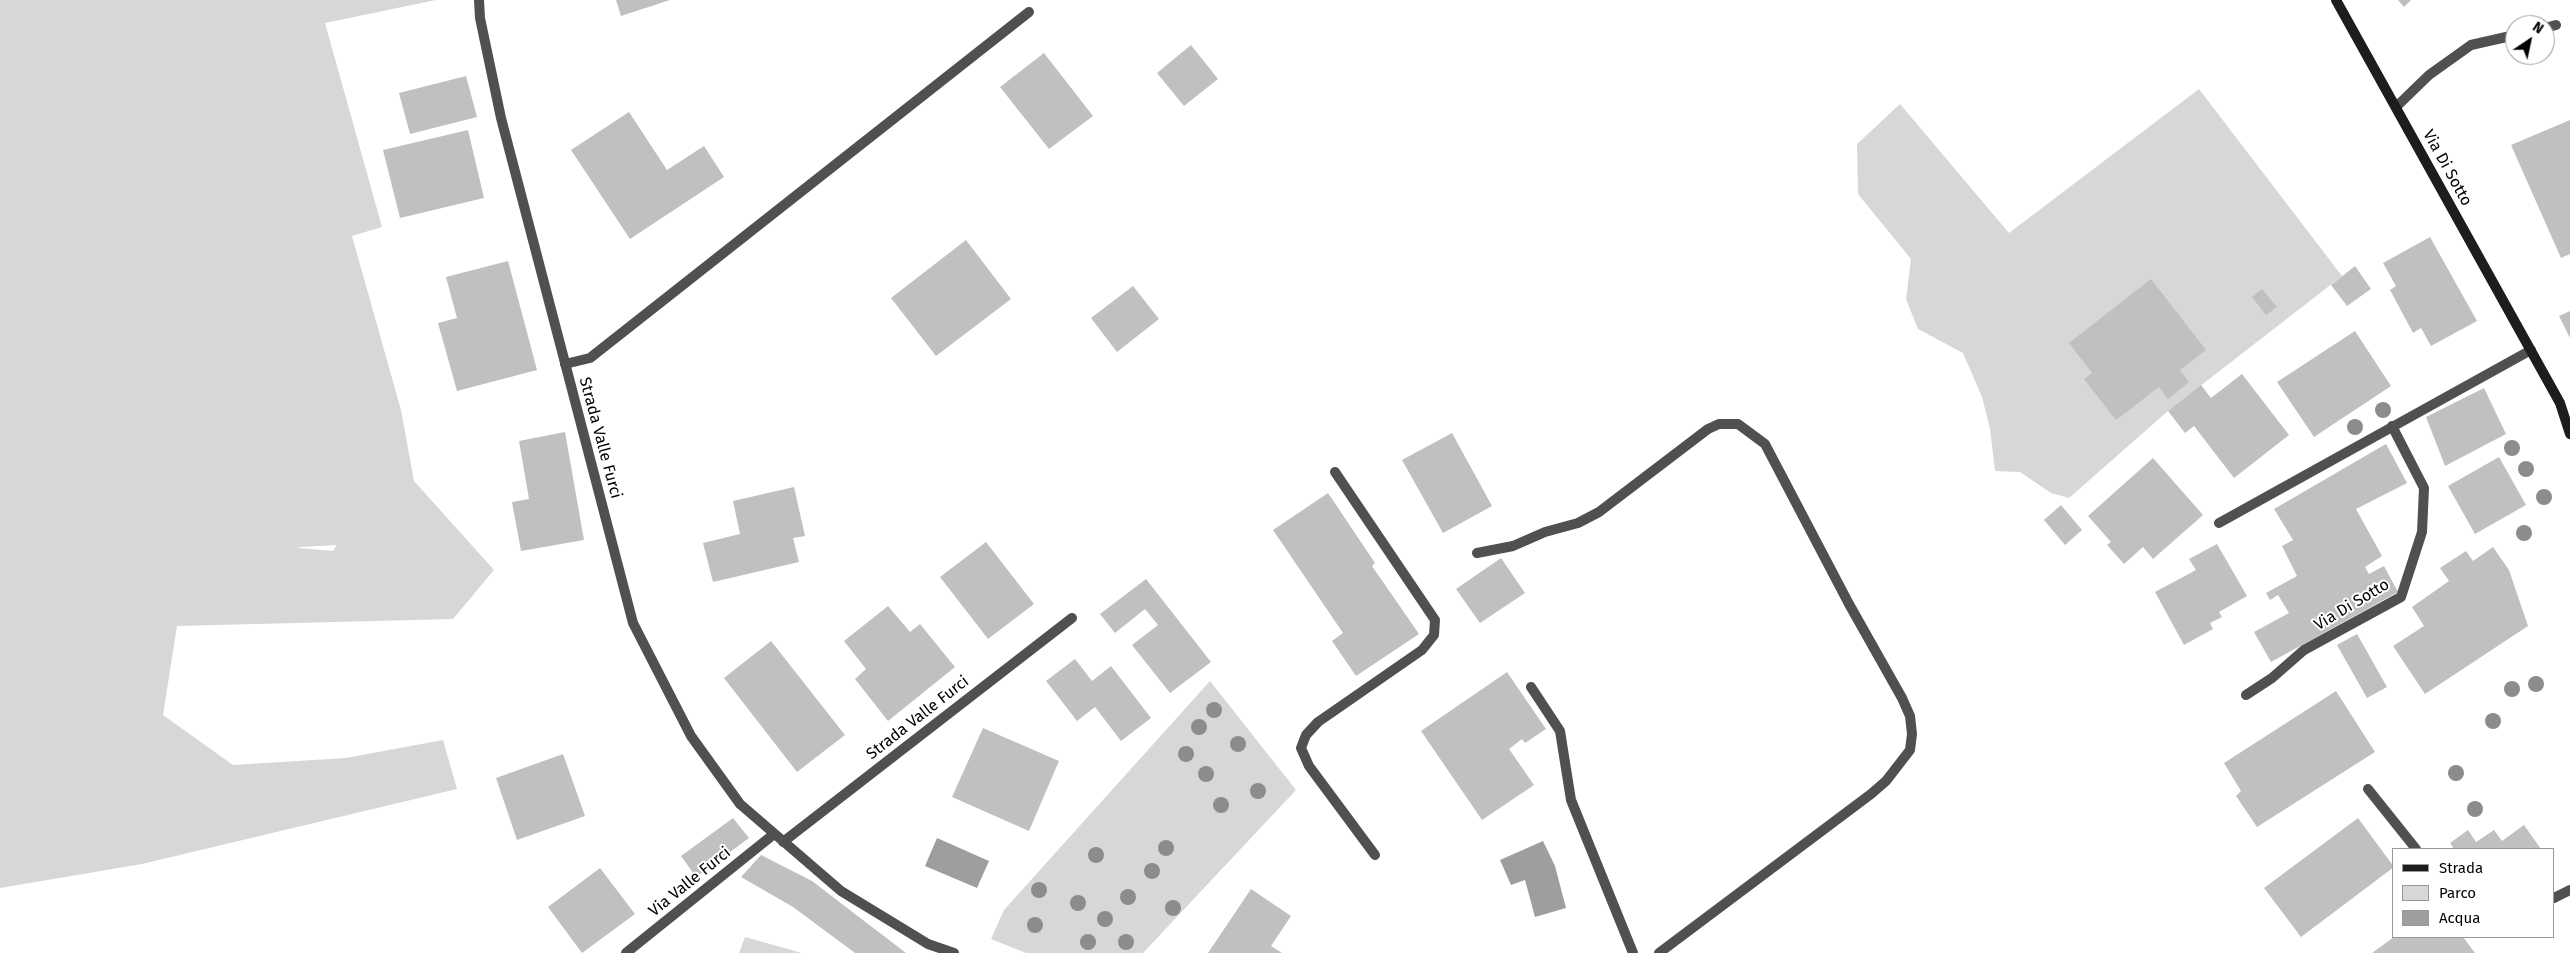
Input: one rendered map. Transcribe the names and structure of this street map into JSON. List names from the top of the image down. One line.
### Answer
{"streets":{"street":["Via Di Sotto","Strada Valle Furci","Via Valle Furci"]},"crossings":[["Strada Valle Furci","Via Valle Furci"]],"legend":["Strada","Parco","Acqua"],"north":"top right"}
